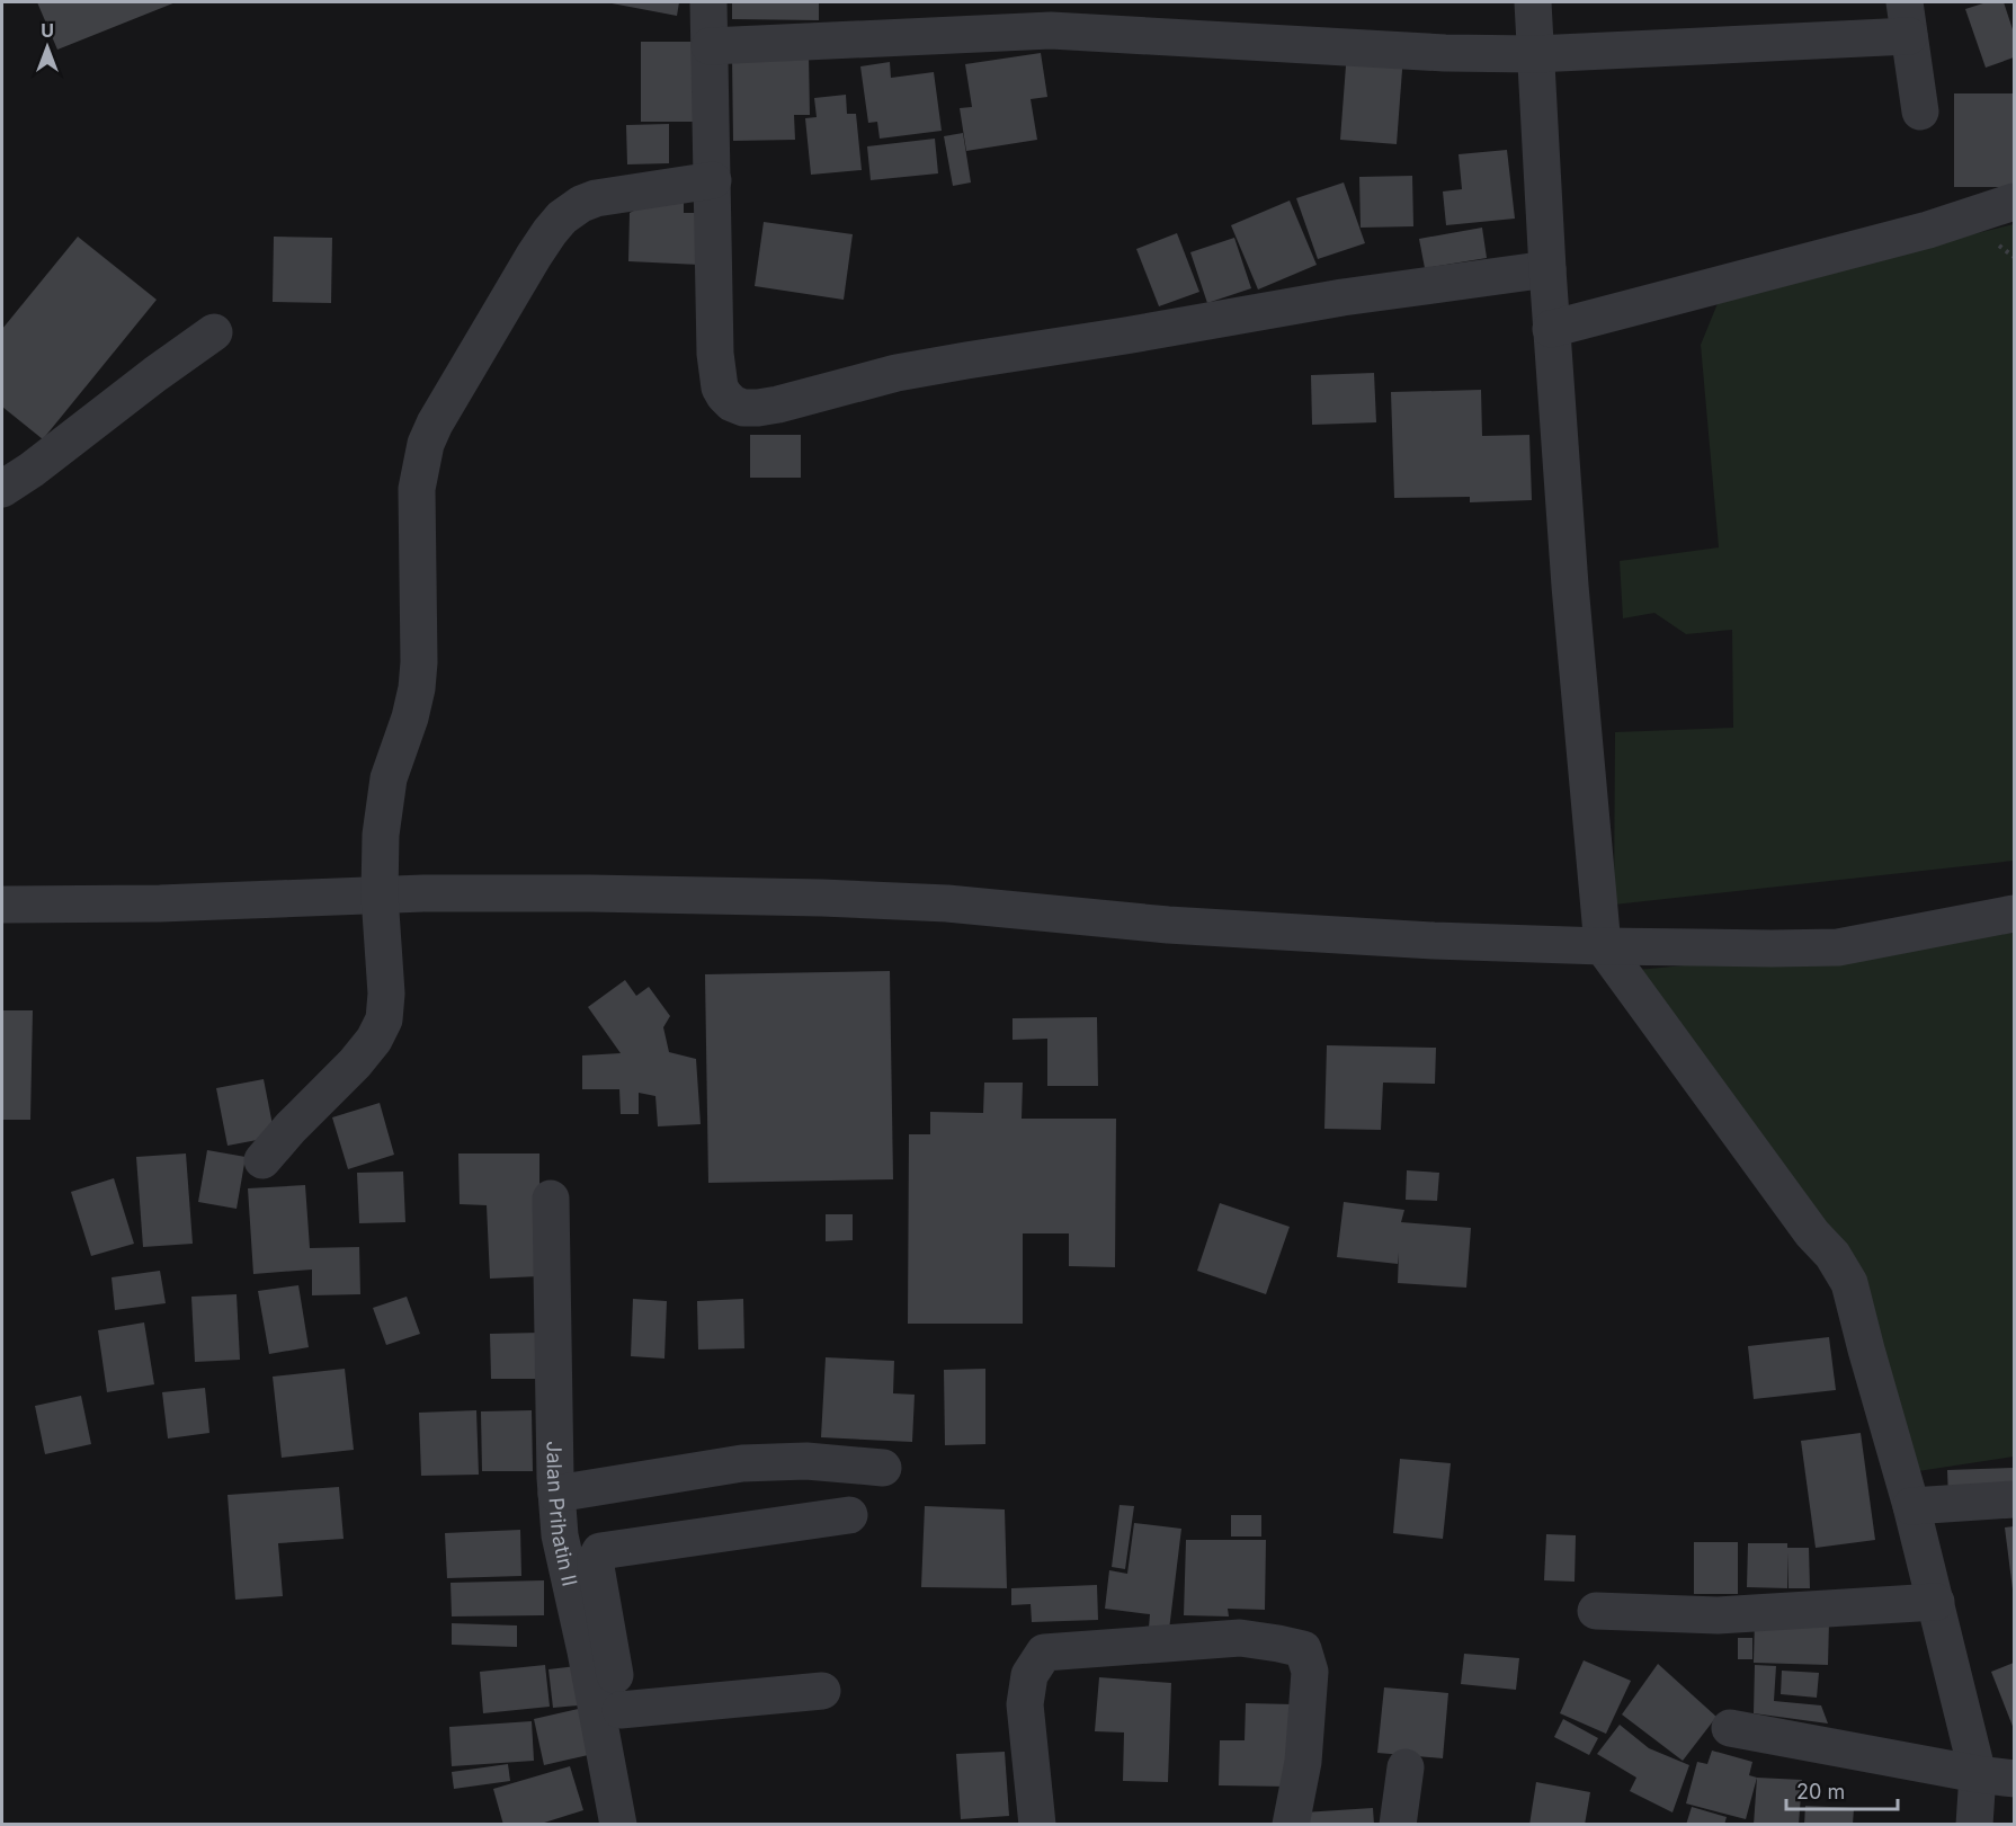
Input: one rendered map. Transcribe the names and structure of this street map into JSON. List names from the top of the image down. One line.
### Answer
{"streets":{"street":["Jalan Prihatin II"]},"scale_bar":"20 m","north":"top"}
